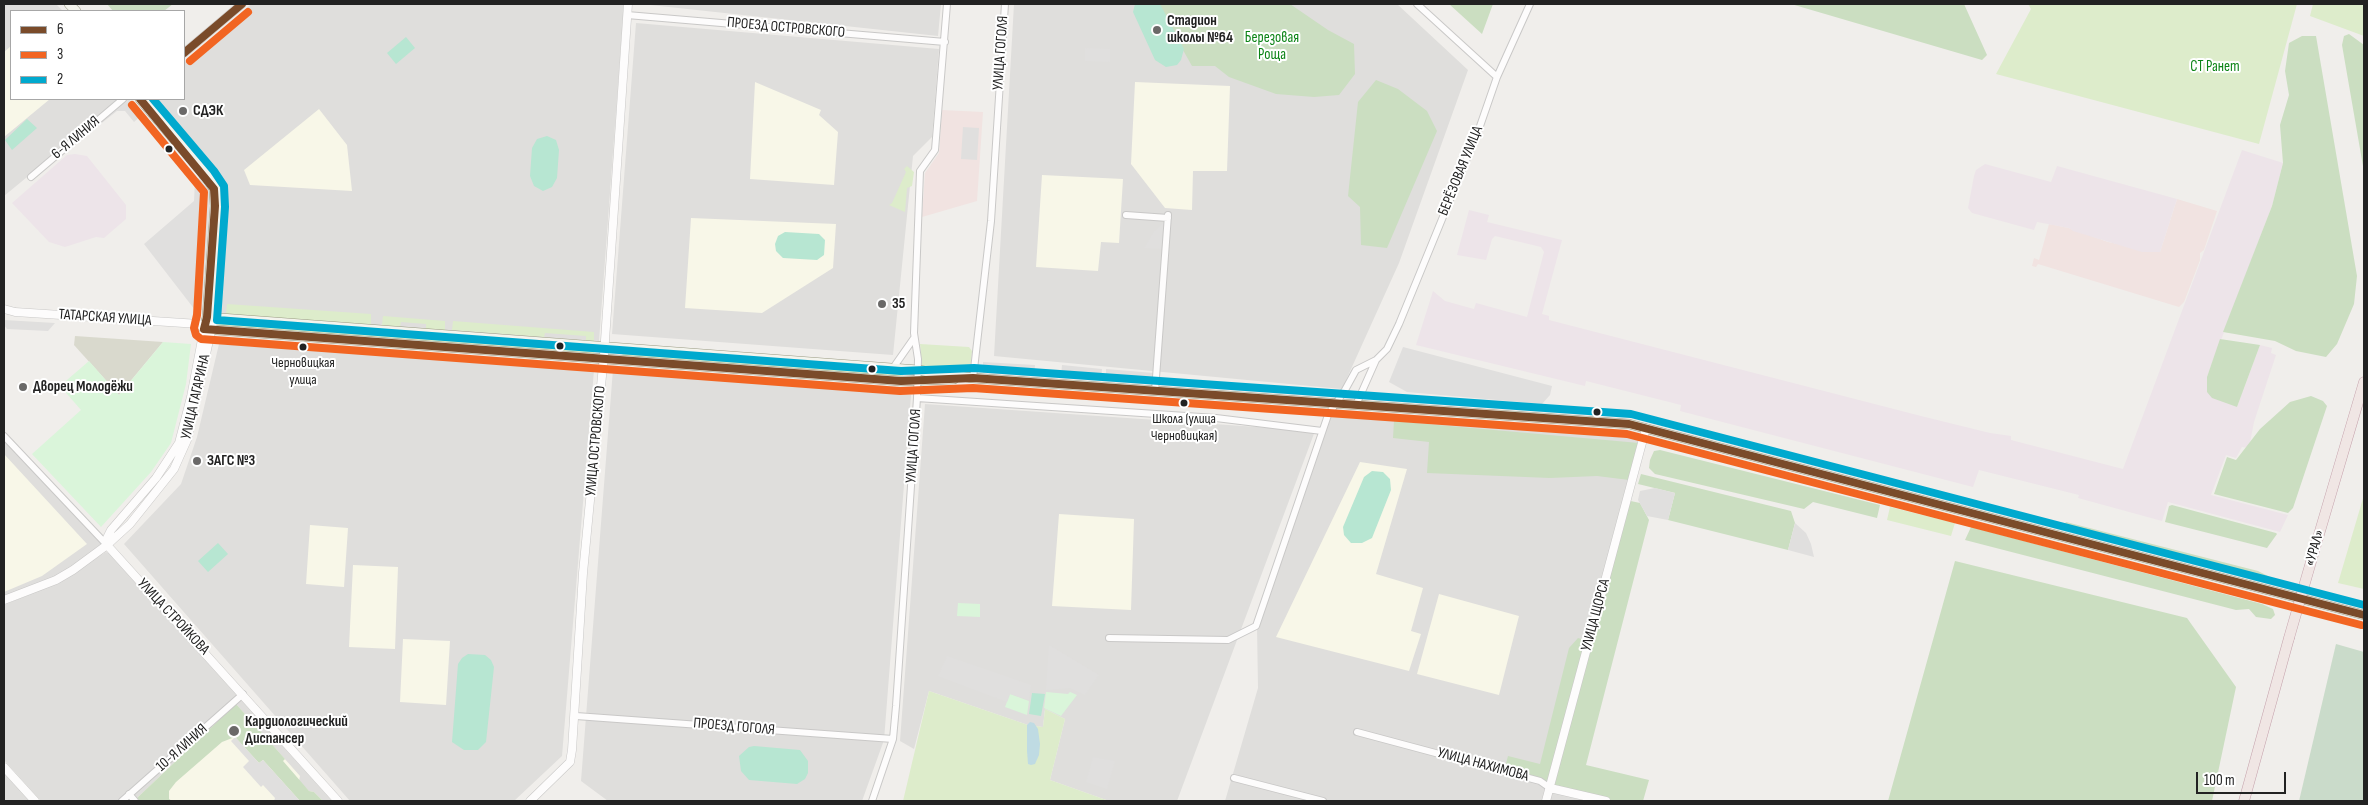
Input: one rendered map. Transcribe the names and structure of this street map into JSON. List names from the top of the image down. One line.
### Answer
{"streets":{"highway":["«УРАЛ»"],"main road":["УЛИЦА ГАГАРИНА"],"street":["ПРОЕЗД ОСТРОВСКОГО","УЛИЦА ГОГОЛЯ","6-Я ЛИНИЯ","БЕРЁЗОВАЯ УЛИЦА","ТАТАРСКАЯ УЛИЦА","УЛИЦА ОСТРОВСКОГО","УЛИЦА ЩОРСА","УЛИЦА СТРОЙКОВА","ПРОЕЗД ГОГОЛЯ","10-Я ЛИНИЯ","УЛИЦА НАХИМОВА"]},"crossings":[["ПРОЕЗД ОСТРОВСКОГО","УЛИЦА ГОГОЛЯ"],["ПРОЕЗД ОСТРОВСКОГО","УЛИЦА ОСТРОВСКОГО"],["УЛИЦА ГОГОЛЯ","ПРОЕЗД ГОГОЛЯ"],["ТАТАРСКАЯ УЛИЦА","УЛИЦА ГАГАРИНА"],["УЛИЦА ГАГАРИНА","УЛИЦА СТРОЙКОВА"],["УЛИЦА ОСТРОВСКОГО","ПРОЕЗД ГОГОЛЯ"],["УЛИЦА ЩОРСА","УЛИЦА НАХИМОВА"],["УЛИЦА СТРОЙКОВА","10-Я ЛИНИЯ"]],"parks":["Березовая Роща","СТ Ранет"],"places":["Стадион школы №64","СДЭК","35","Черновицкая улица","Дворец Молодёжи","Школа (улица Черновицкая)","ЗАГС №3","Кардиологический Диспансер"],"lines":["transit line 6","transit line 3","transit line 2"],"legend":["6","3","2"],"scale_bar":"100 m"}
